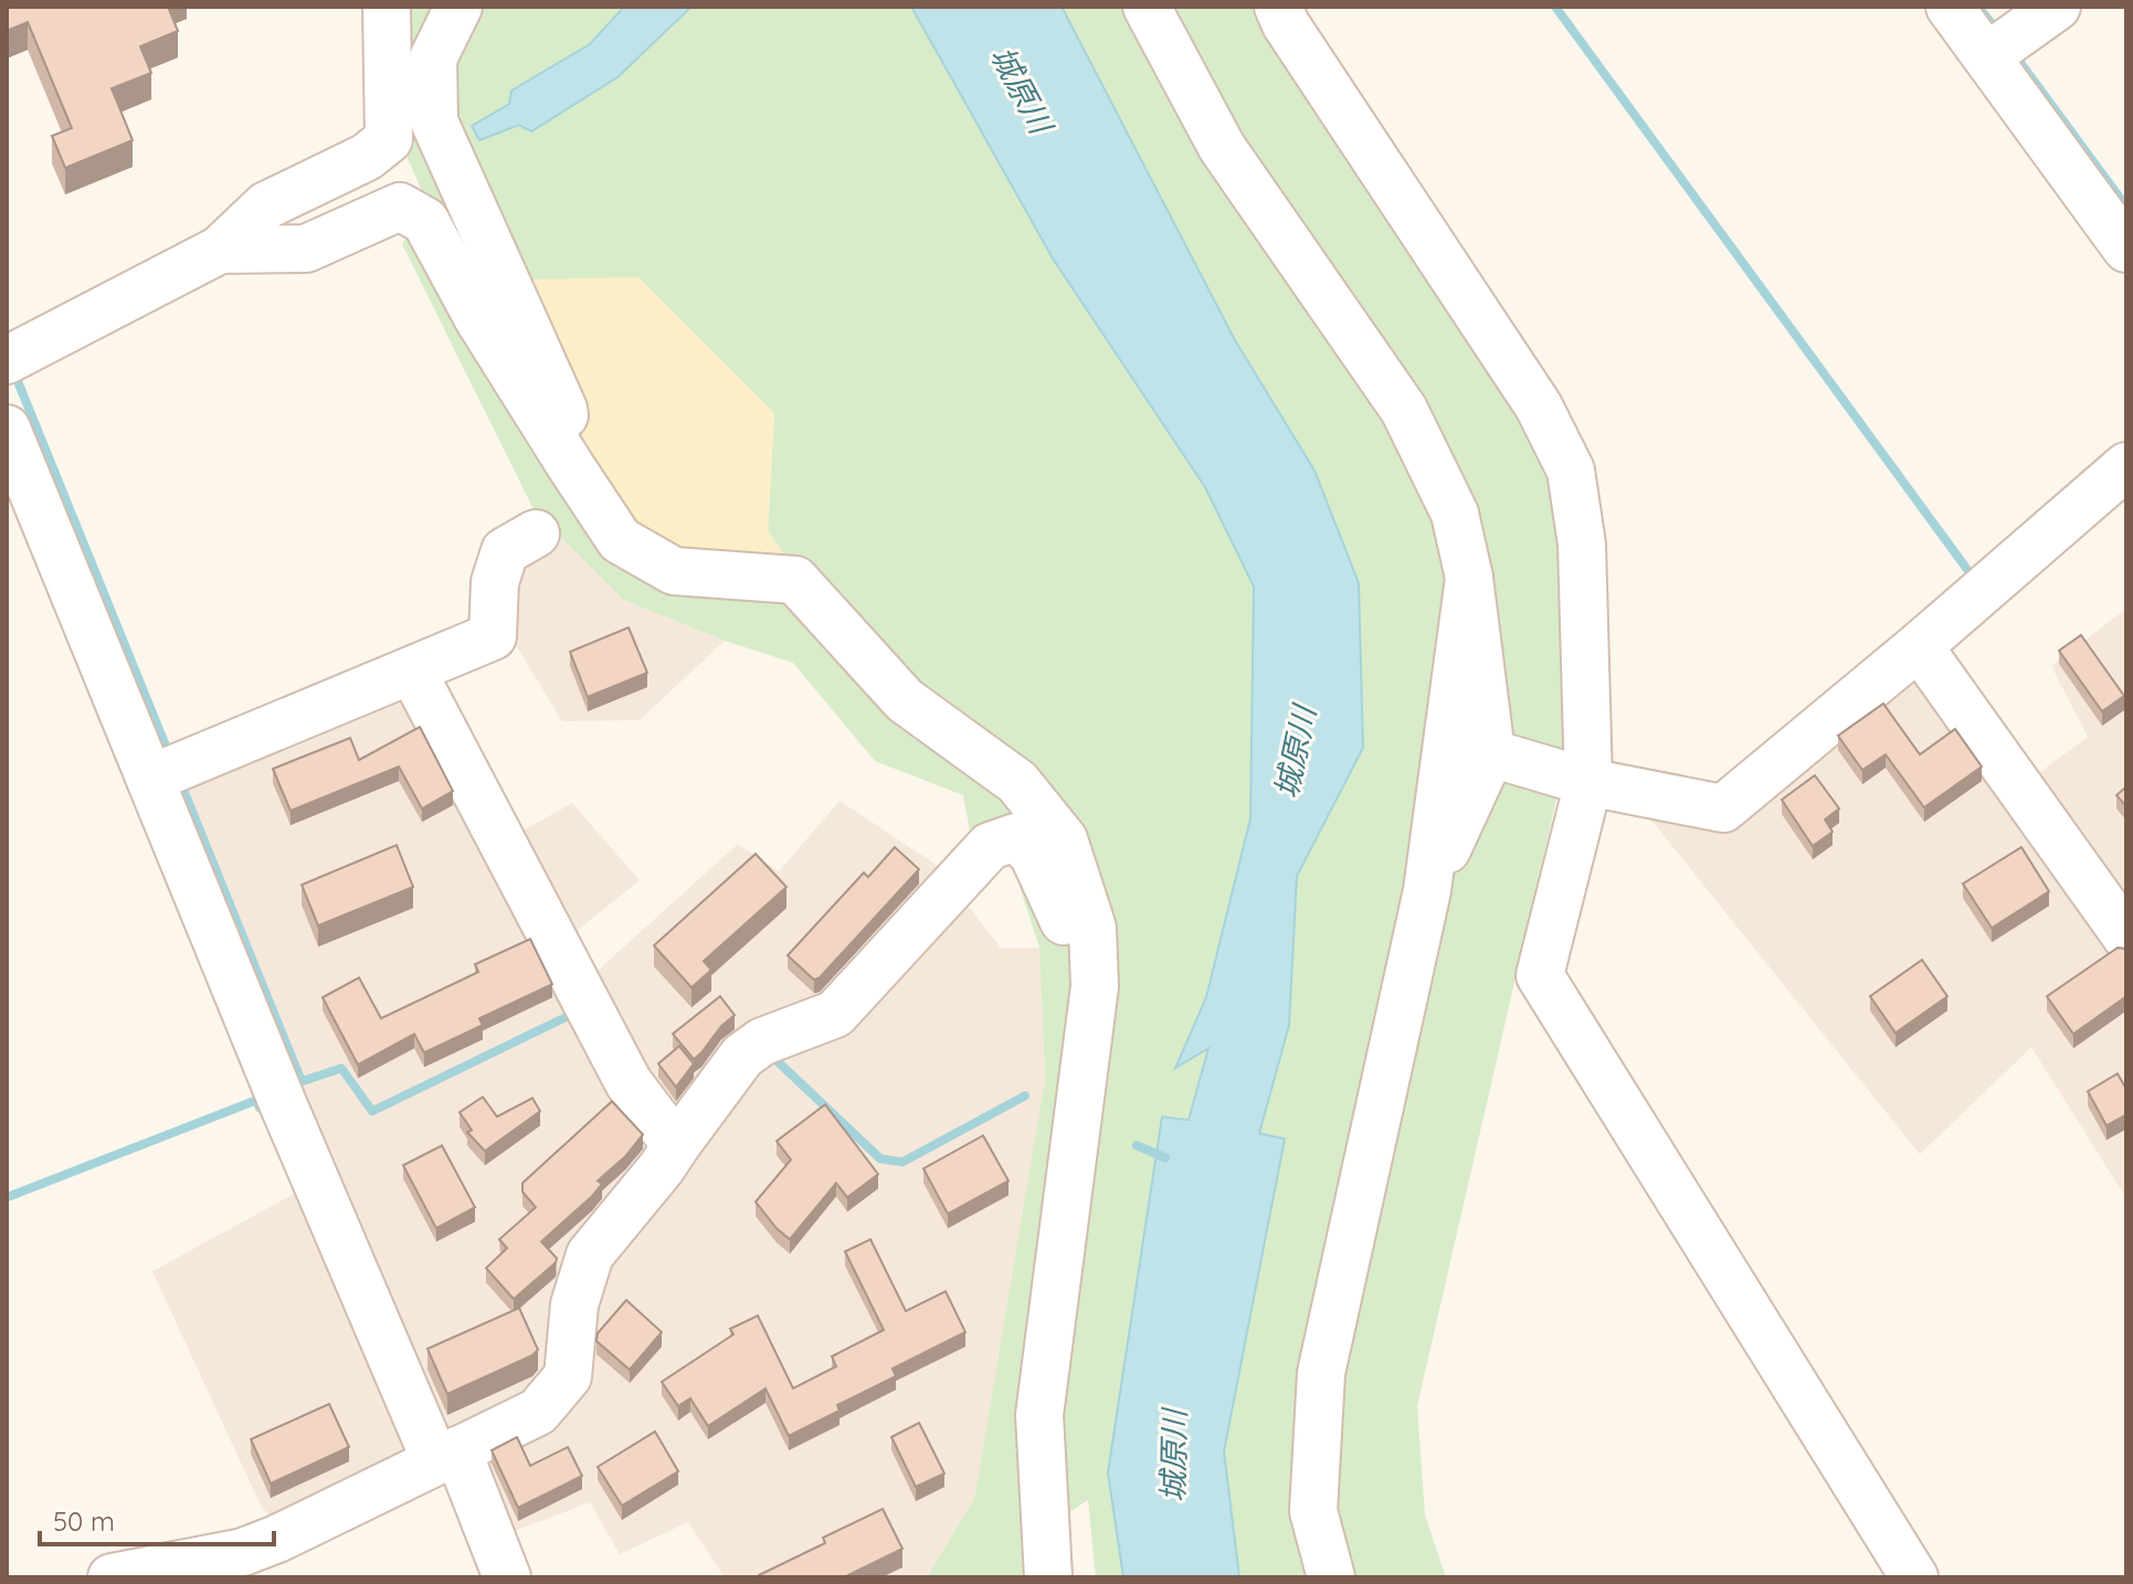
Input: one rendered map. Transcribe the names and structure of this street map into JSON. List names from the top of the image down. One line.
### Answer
{"water":["城原川"],"scale_bar":"50 m"}
